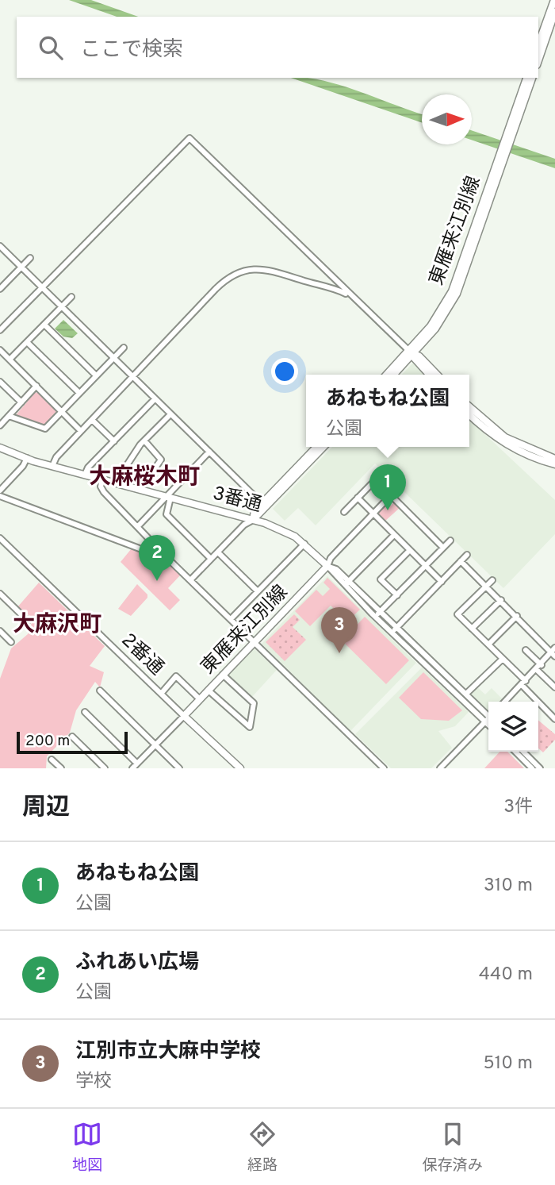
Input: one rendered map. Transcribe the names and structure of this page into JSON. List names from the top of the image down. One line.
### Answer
{"streets":{"main road":["東雁来江別線","3番通","2番通"]},"crossings":[["東雁来江別線","3番通"],["東雁来江別線","2番通"]],"districts":["大麻桜木町","大麻沢町"],"scale_bar":"200 m","north":"right","page":{"search":"ここで検索","popup":["あねもね公園","公園"],"pins":["1","2","3"],"scale":"200 m","heading":["周辺","3件"],"list":[{"mark":"1","name":"あねもね公園","note":"公園","value":"310 m"},{"mark":"2","name":"ふれあい広場","note":"公園","value":"440 m"},{"mark":"3","name":"江別市立大麻中学校","note":"学校","value":"510 m"}],"nav":["地図","経路","保存済み"]}}
